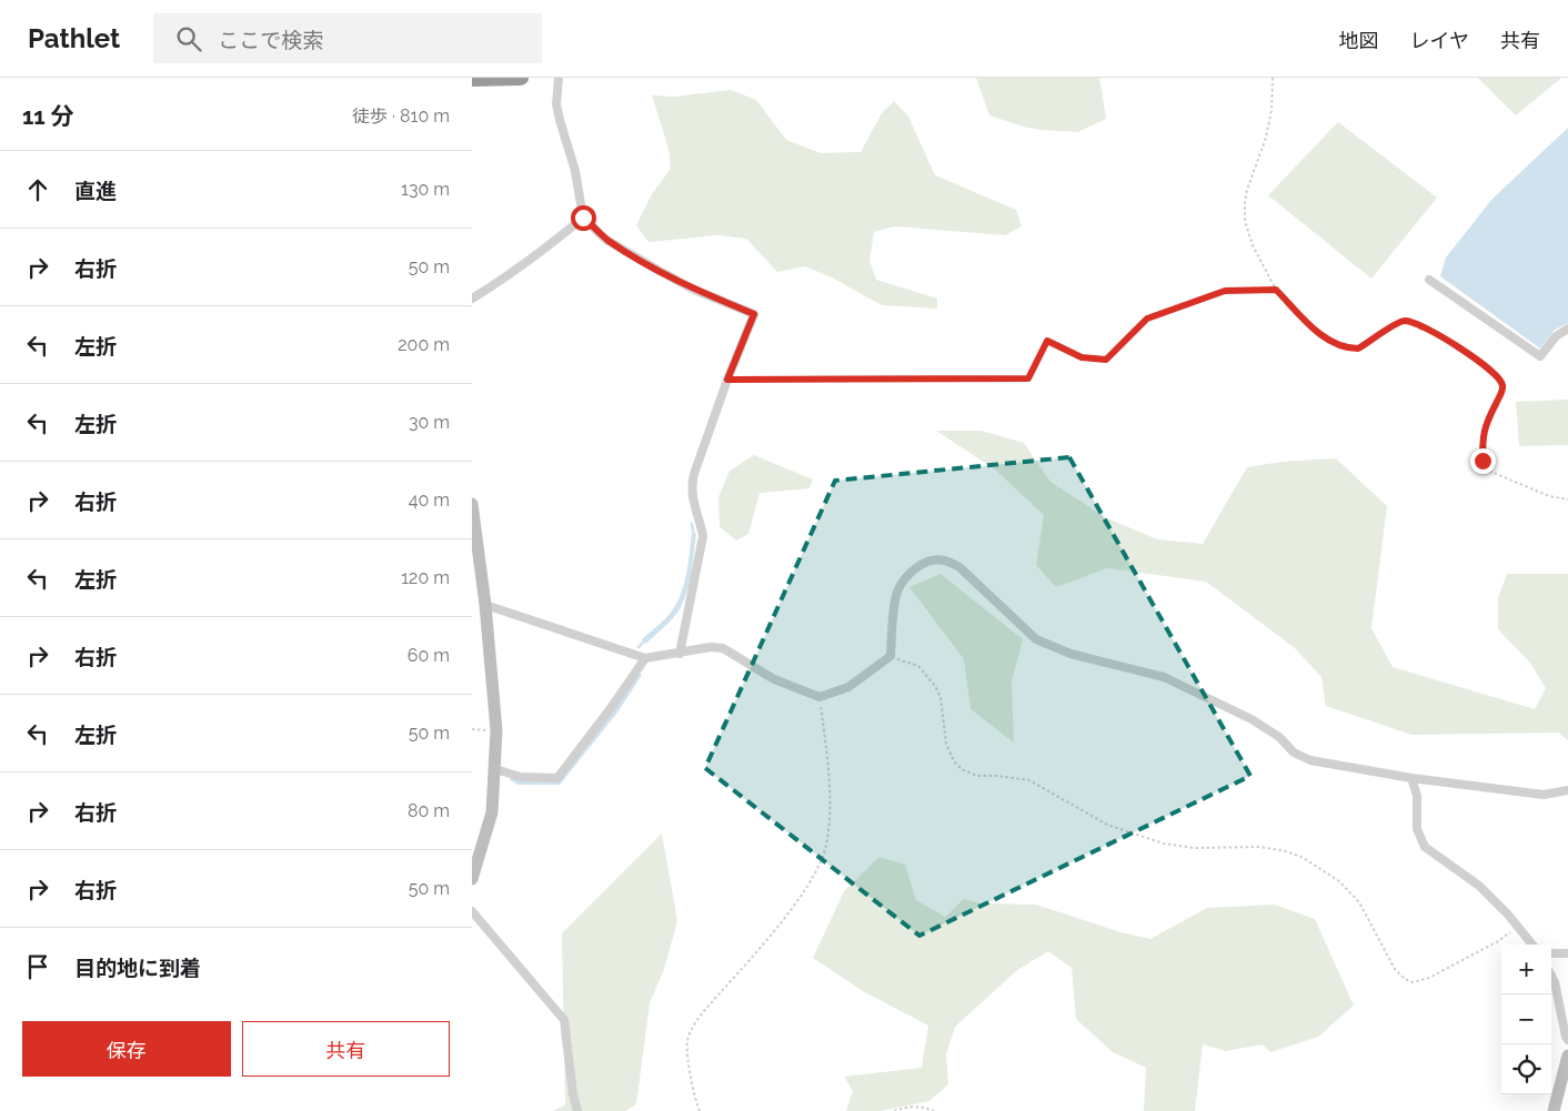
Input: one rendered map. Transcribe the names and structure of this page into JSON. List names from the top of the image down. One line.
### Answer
{"page":{"header":"Pathlet","search":"ここで検索","nav":["地図","レイヤ","共有"],"heading":["11 分","徒歩 · 810 m"],"list":[["直進","130 m"],["右折","50 m"],["左折","200 m"],["左折","30 m"],["右折","40 m"],["左折","120 m"],["右折","60 m"],["左折","50 m"],["右折","80 m"],["右折","50 m"],"目的地に到着"],"map_buttons":["+","−"],"buttons":["保存","共有"]}}
